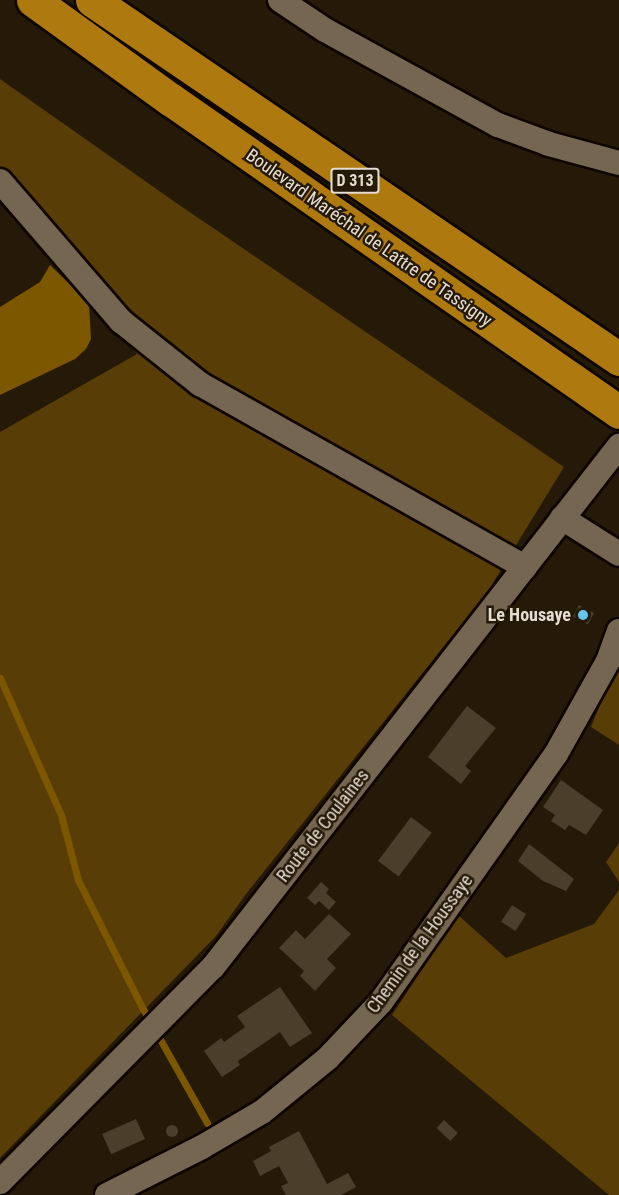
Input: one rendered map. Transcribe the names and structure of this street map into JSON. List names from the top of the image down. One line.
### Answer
{"streets":{"highway":["D 313","Boulevard Maréchal de Lattre de Tassigny"],"street":["Route de Coulaines","Chemin de la Houssaye"]},"places":["Le Housaye"]}
